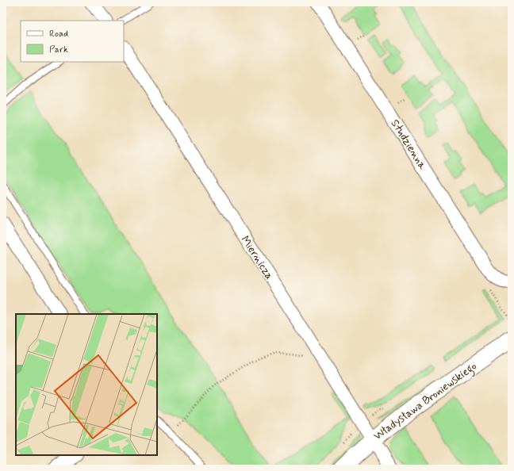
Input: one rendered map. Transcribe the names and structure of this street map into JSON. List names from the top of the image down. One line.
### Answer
{"streets":{"street":["Studzienna","Miernicza","Władysława Broniewskiego"]},"crossings":[["Miernicza","Władysława Broniewskiego"]],"legend":["Road","Park"]}
